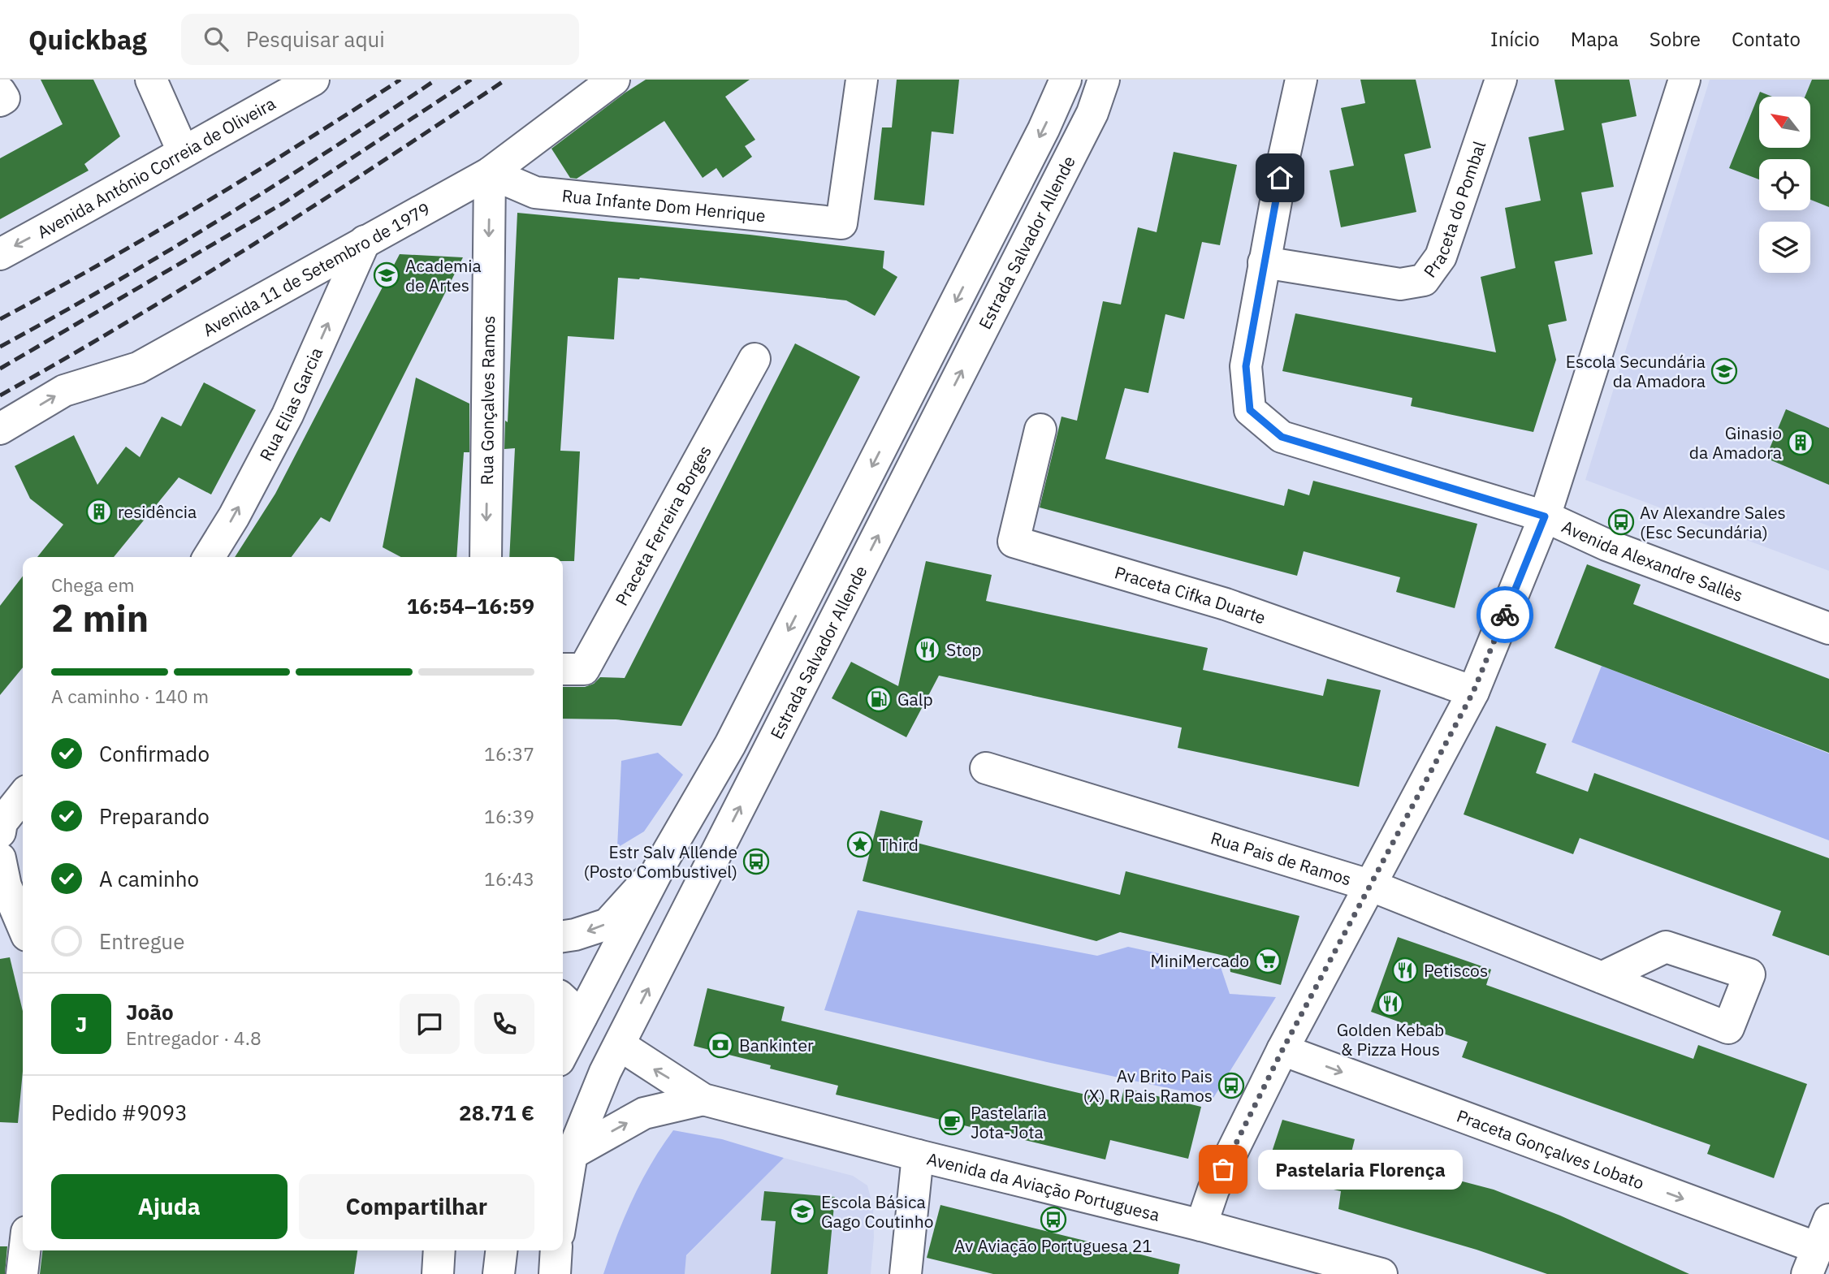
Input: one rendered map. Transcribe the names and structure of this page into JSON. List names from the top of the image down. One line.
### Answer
{"streets":{"street":["Avenida António Correia de Oliveira","Rua Infante Dom Henrique","Praceta do Pombal","Estrada Salvador Allende","Avenida 11 de Setembro de 1979","Rua Gonçalves Ramos","Rua Elias Garcia","Praceta Ferreira Borges","Avenida Alexandre Sallès","Praceta Cifka Duarte","Rua Pais de Ramos","Praceta Gonçalves Lobato","Avenida da Aviação Portuguesa"]},"crossings":[["Rua Infante Dom Henrique","Avenida 11 de Setembro de 1979"],["Rua Infante Dom Henrique","Rua Gonçalves Ramos"],["Praceta do Pombal","Avenida Alexandre Sallès"],["Estrada Salvador Allende","Avenida da Aviação Portuguesa"],["Avenida 11 de Setembro de 1979","Rua Gonçalves Ramos"],["Avenida 11 de Setembro de 1979","Rua Elias Garcia"]],"one_way":["Avenida António Correia de Oliveira","Avenida 11 de Setembro de 1979","Rua Gonçalves Ramos","Rua Elias Garcia","Praceta Gonçalves Lobato"],"places":{"school or university":["Academia de Artes","Escola Secundária da Amadora","Escola Básica Gago Coutinho"],"building":["Ginasio da Amadora","residência"],"bus stop":["Av Alexandre Sales (Esc Secundária)","Estr Salv Allende (Posto Combustivel)","Av Brito Pais (X) R Pais Ramos","Av Aviação Portuguesa 21"],"restaurant":["Stop","Petiscos","Golden Kebab & Pizza Hous"],"fuel station":["Galp"],"place":["Third"],"supermarket":["MiniMercado"],"bank":["Bankinter"],"cafe":["Pastelaria Jota-Jota"],"other":["Pastelaria Florença"]},"north":"top left","page":{"header":"Quickbag","search":"Pesquisar aqui","nav":["Início","Mapa","Sobre","Contato"],"heading":["2 min","Chega em","16:54–16:59"],"panel":["João","Entregador · 4.8","Pedido #9093","28.71 €"],"bar":"A caminho · 140 m","list":[["Confirmado","16:37"],["Preparando","16:39"],["A caminho","16:43"],"Entregue"],"round":"J","bubble":"Pastelaria Florença","buttons":["Ajuda","Compartilhar"]}}
